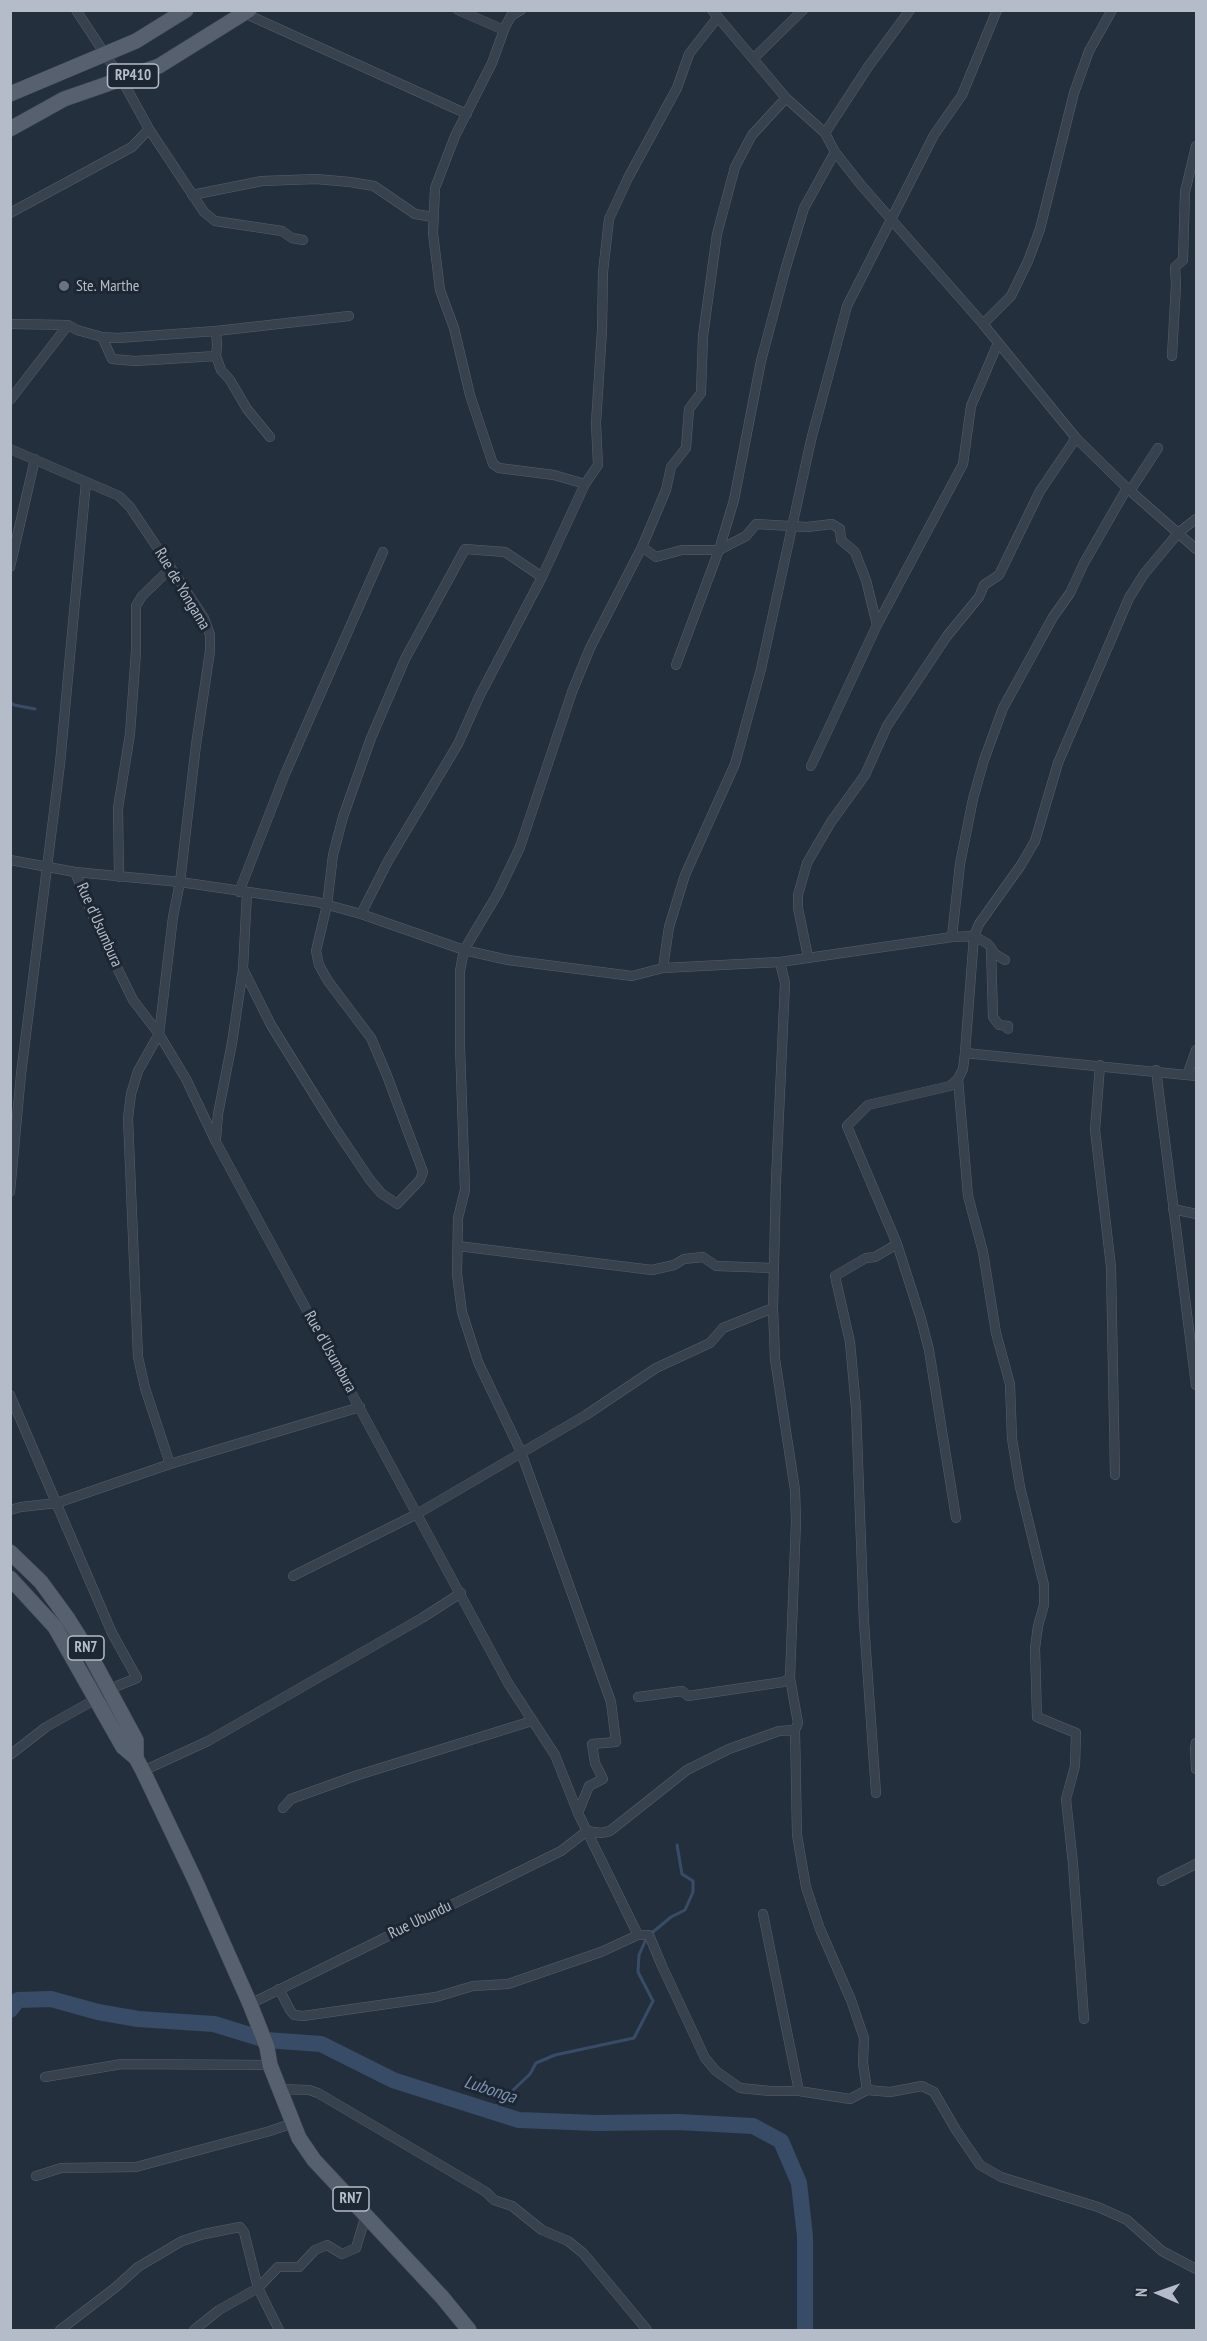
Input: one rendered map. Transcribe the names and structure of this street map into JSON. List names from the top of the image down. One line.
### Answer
{"streets":{"main road":["RP410","RN7"],"street":["Rue de Yongama","Rue d'Usumbura","Rue Ubundu"]},"crossings":[["Rue de Yongama","Rue d'Usumbura"],["Rue d'Usumbura","Rue Ubundu"],["RN7","Rue Ubundu"]],"water":["Lubonga"],"places":["Ste. Marthe"],"north":"left"}
